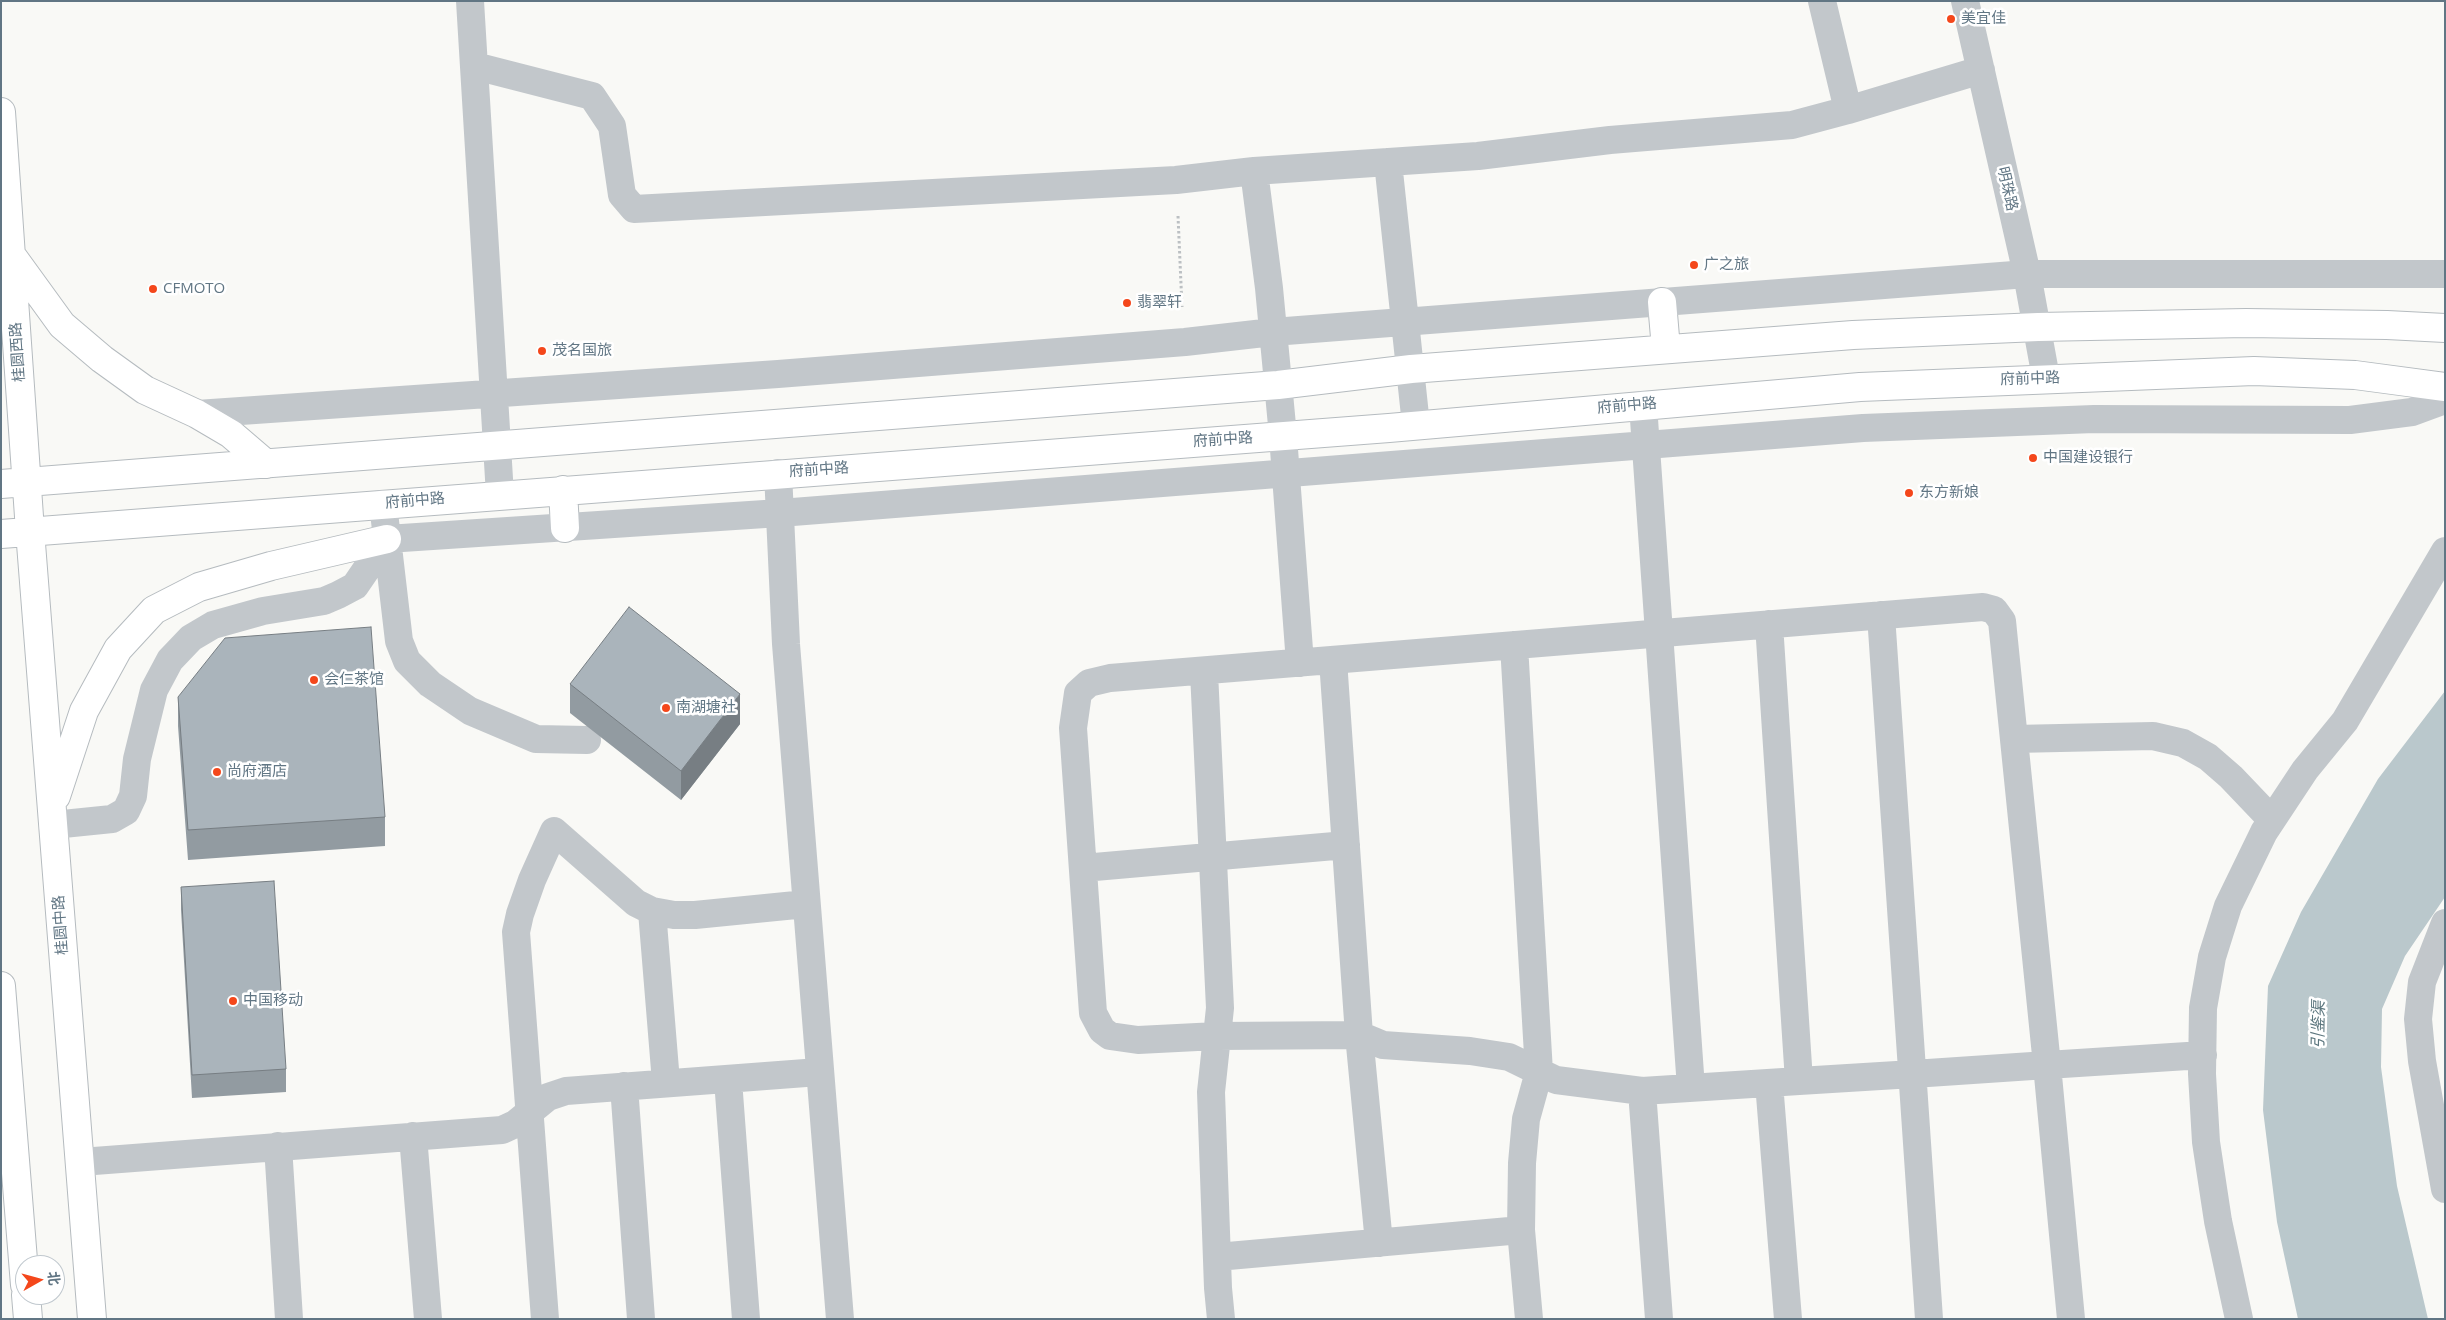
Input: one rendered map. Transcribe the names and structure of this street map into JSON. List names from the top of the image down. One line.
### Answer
{"streets":{"main road":["桂圆西路","府前中路","桂圆中路"],"street":["明珠路"]},"crossings":[["明珠路","府前中路"],["桂圆西路","府前中路"],["桂圆西路","桂圆中路"],["府前中路","桂圆中路"]],"water":["引鉴渠"],"places":["美宜佳","广之旅","CFMOTO","翡翠轩","茂名国旅","中国建设银行","东方新娘","会仁茶馆","南湖塘社","尚府酒店","中国移动"],"north":"right"}
